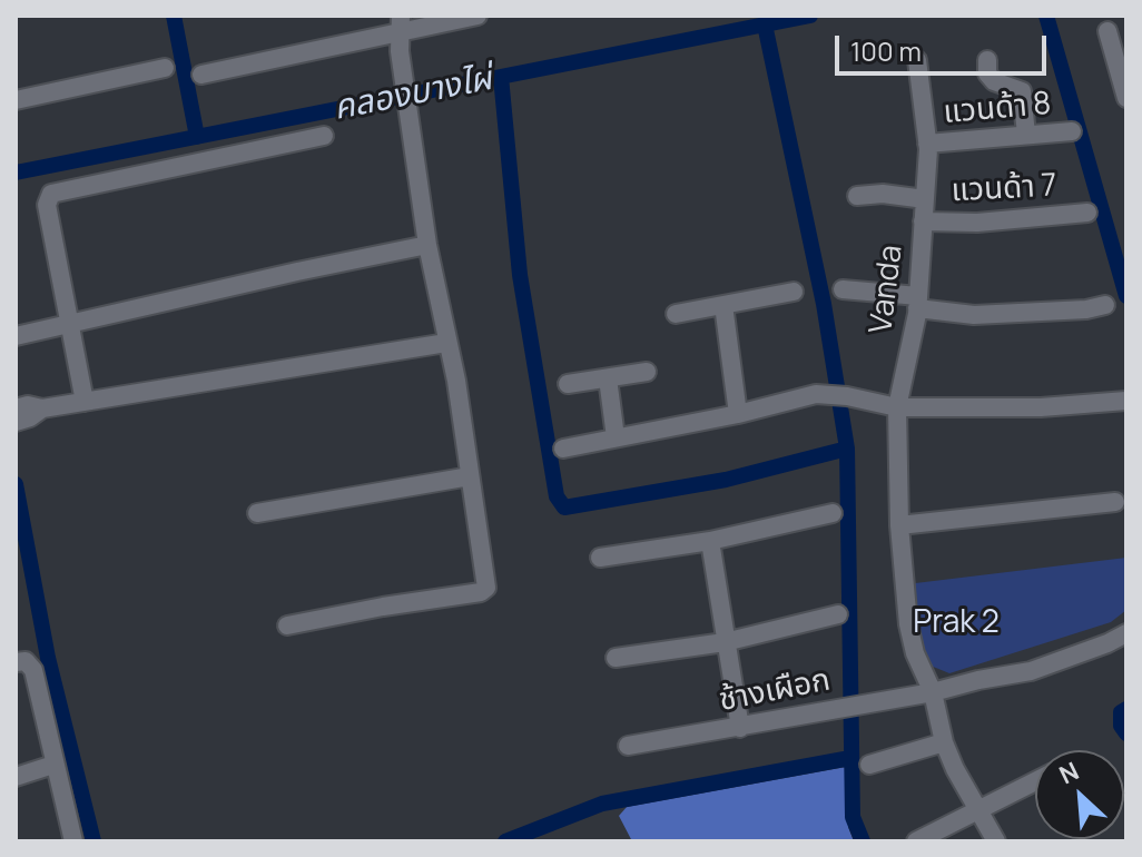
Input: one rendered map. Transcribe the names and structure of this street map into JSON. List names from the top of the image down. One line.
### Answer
{"streets":{"street":["แวนด้า 8","แวนด้า 7","Vanda","ช้างเผือก"]},"crossings":[["แวนด้า 8","Vanda"],["แวนด้า 7","Vanda"],["Vanda","ช้างเผือก"]],"water":["คลองบางไผ่"],"parks":["Prak 2"],"scale_bar":"100 m","north":"top left"}
